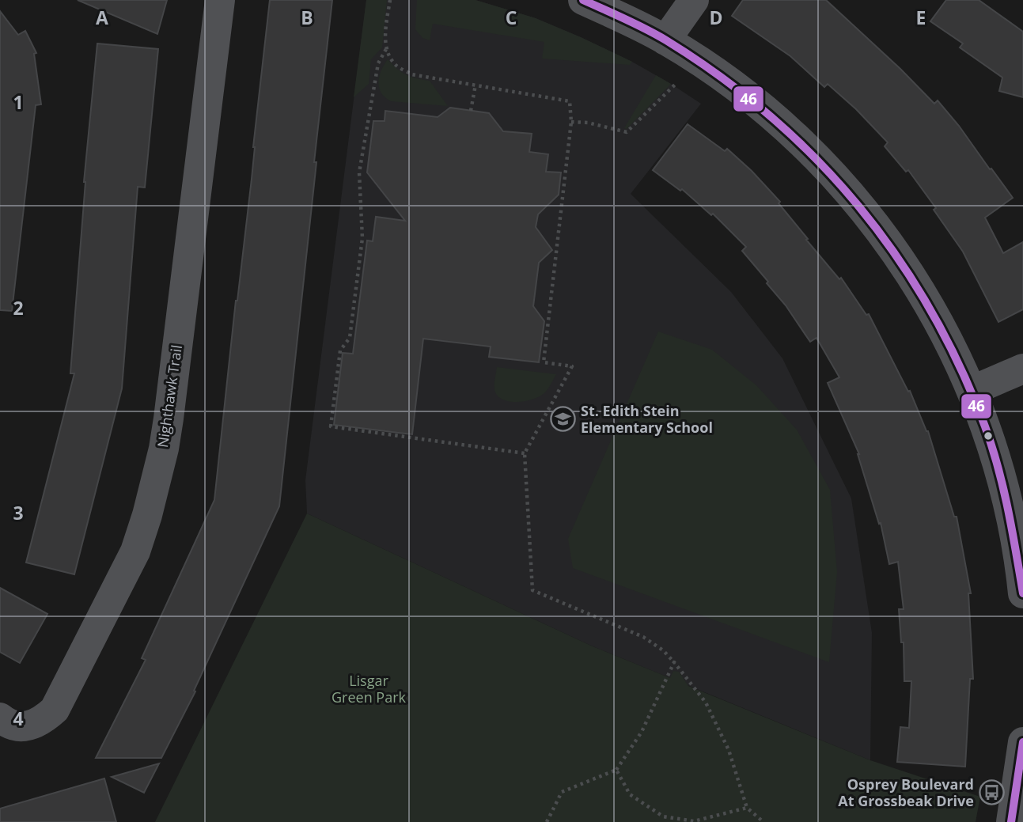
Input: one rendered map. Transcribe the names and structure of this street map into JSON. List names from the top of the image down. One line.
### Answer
{"streets":{"street":["Nighthawk Trail"]},"parks":["Lisgar Green Park"],"places":{"school or university":["St. Edith Stein Elementary School"],"bus stop":["Osprey Boulevard At Grossbeak Drive"]},"lines":["transit line 46"],"grid":{"columns":["A","B","C","D","E"],"rows":["1","2","3","4"]}}
